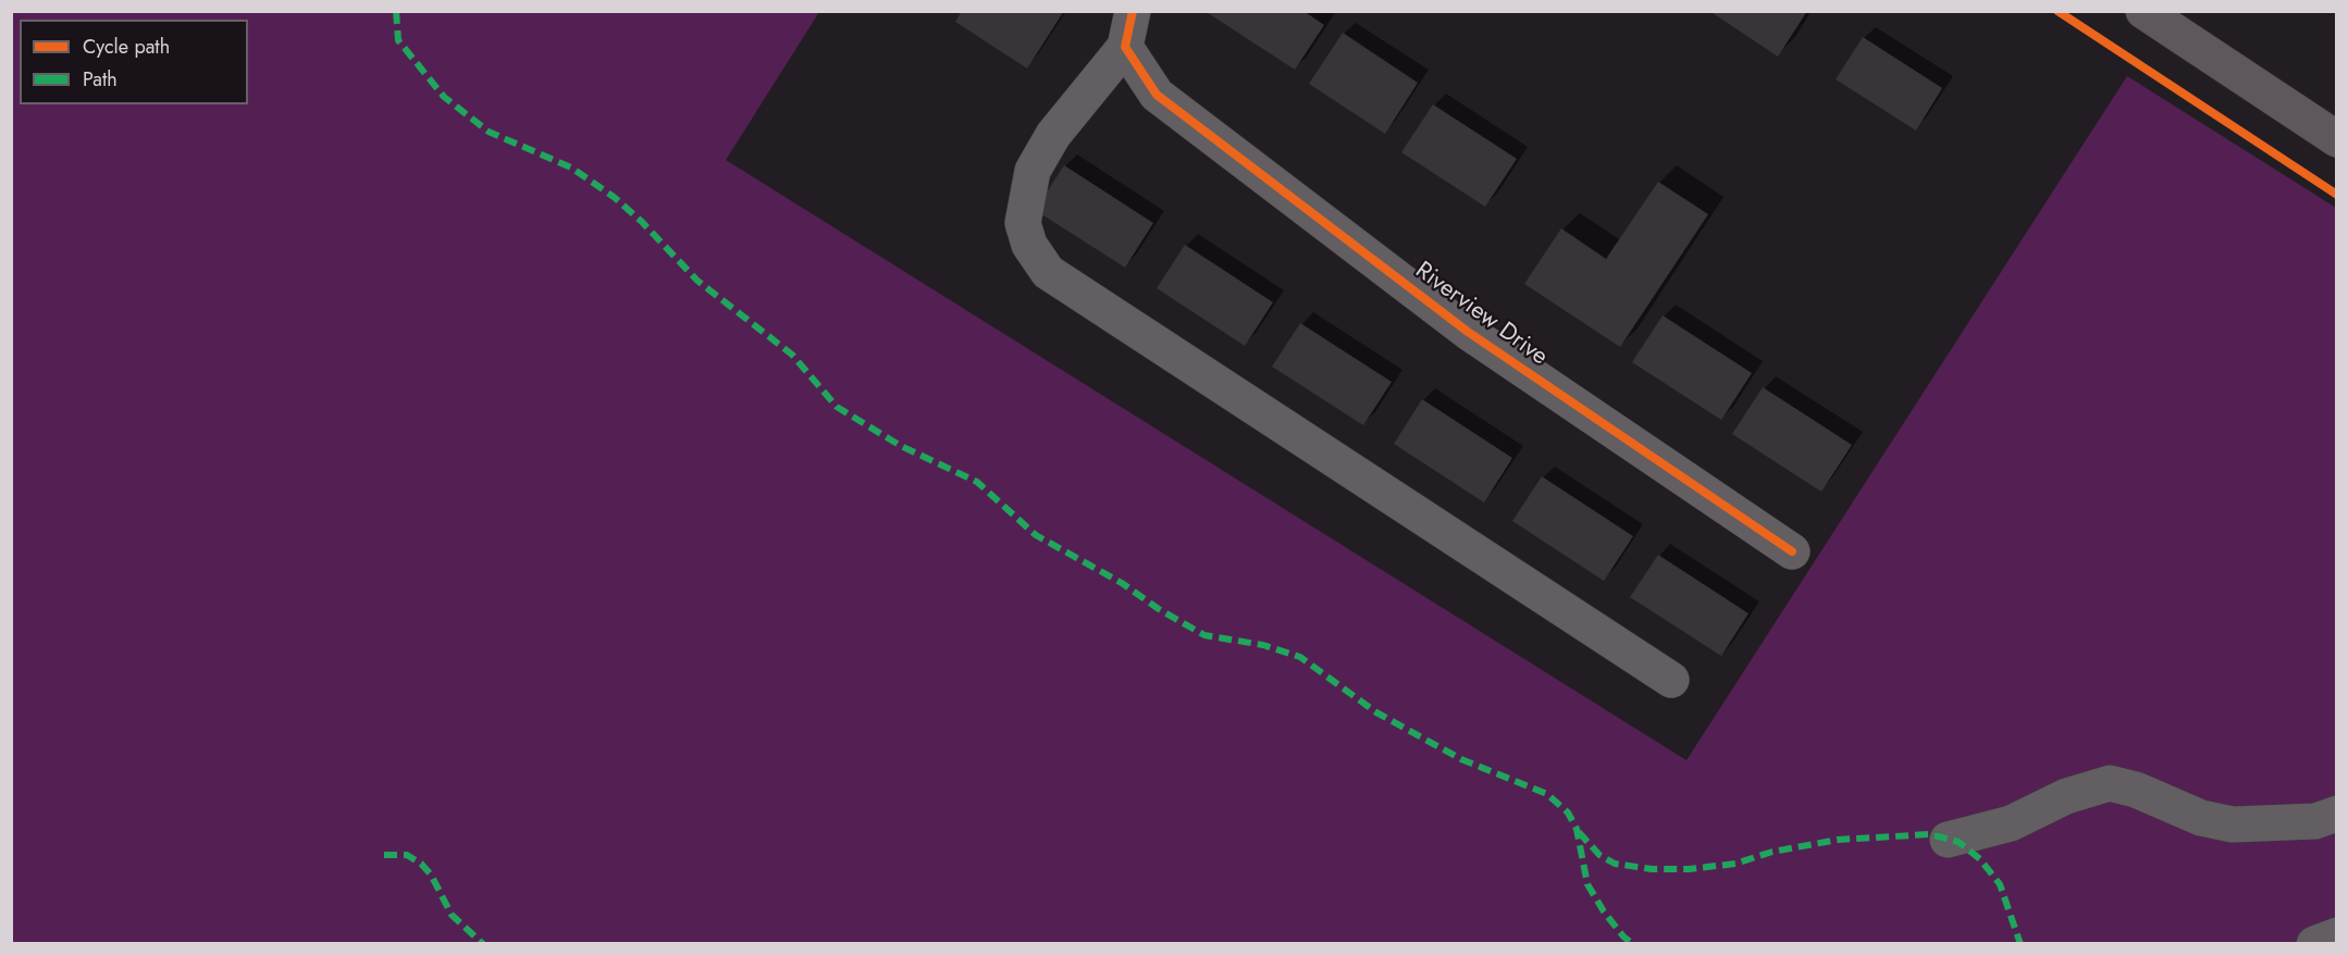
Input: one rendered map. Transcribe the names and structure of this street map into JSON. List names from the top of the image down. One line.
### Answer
{"streets":{"street":["Riverview Drive"]},"legend":["Cycle path","Path"]}
